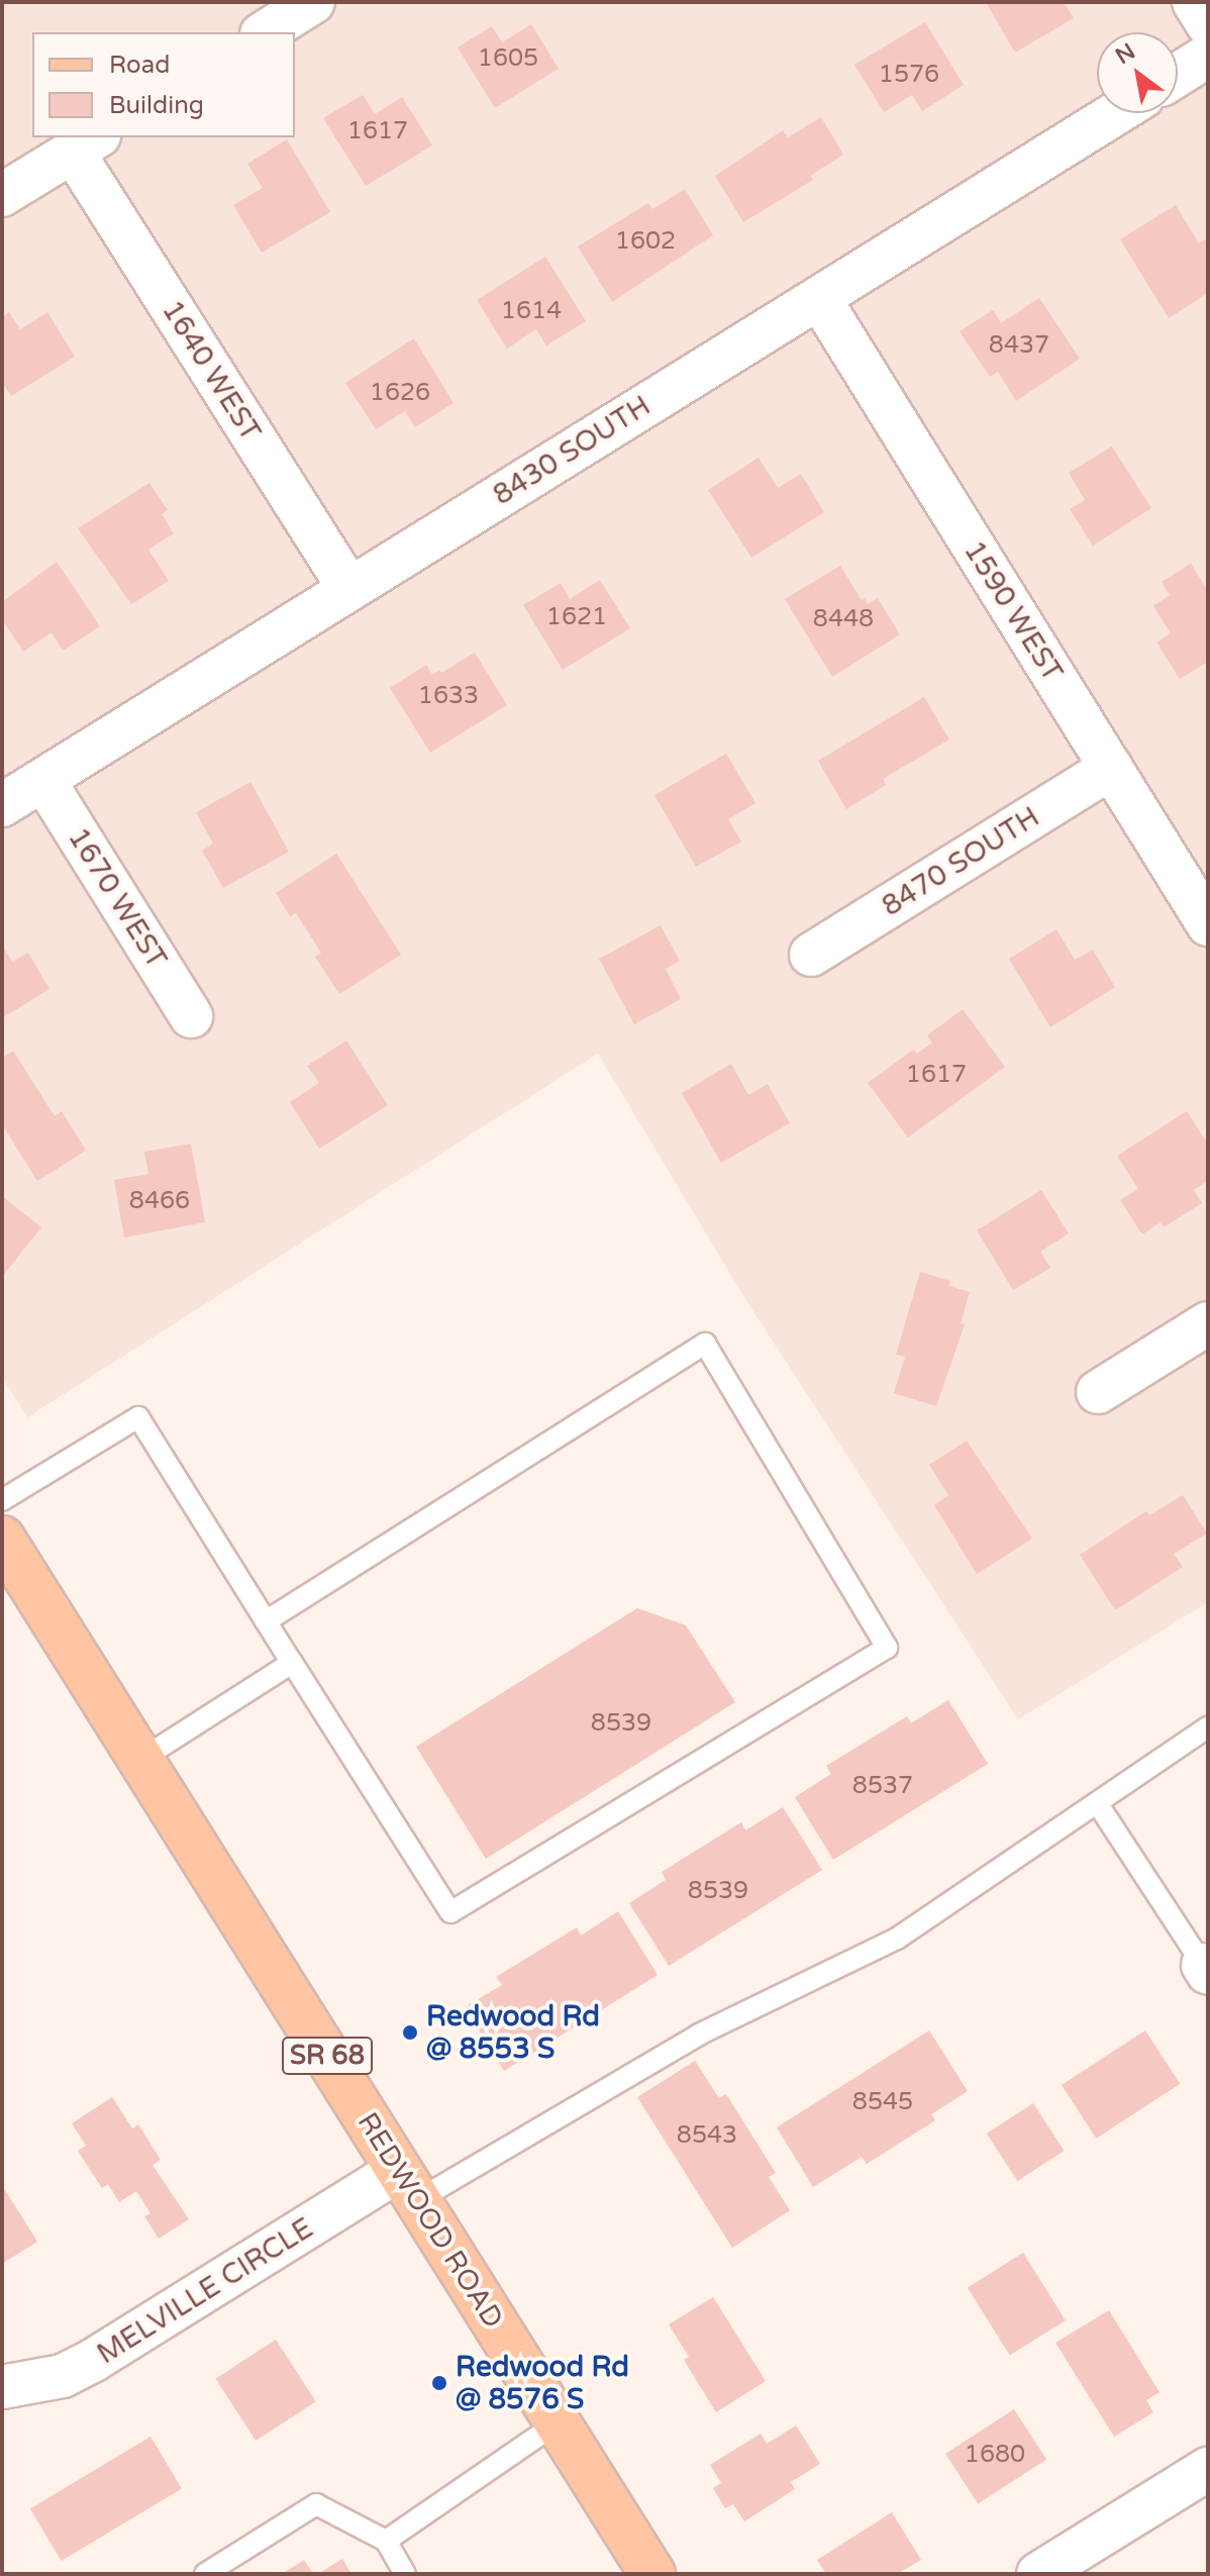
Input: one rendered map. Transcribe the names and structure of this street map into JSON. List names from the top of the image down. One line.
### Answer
{"streets":{"main road":["SR 68","REDWOOD ROAD"],"street":["1640 WEST","8430 SOUTH","1590 WEST","8470 SOUTH","1670 WEST","MELVILLE CIRCLE"]},"crossings":[["1640 WEST","8430 SOUTH"],["8430 SOUTH","1590 WEST"],["8430 SOUTH","1670 WEST"],["1590 WEST","8470 SOUTH"],["REDWOOD ROAD","MELVILLE CIRCLE"]],"places":["Redwood Rd @ 8553 S","Redwood Rd @ 8576 S"],"house_numbers":["1605","1576","1617","1602","1614","8437","1626","1621","8448","1633","1617","8466","8539","8537","8539","8545","8543","1680"],"legend":["Road","Building"],"north":"top left"}
